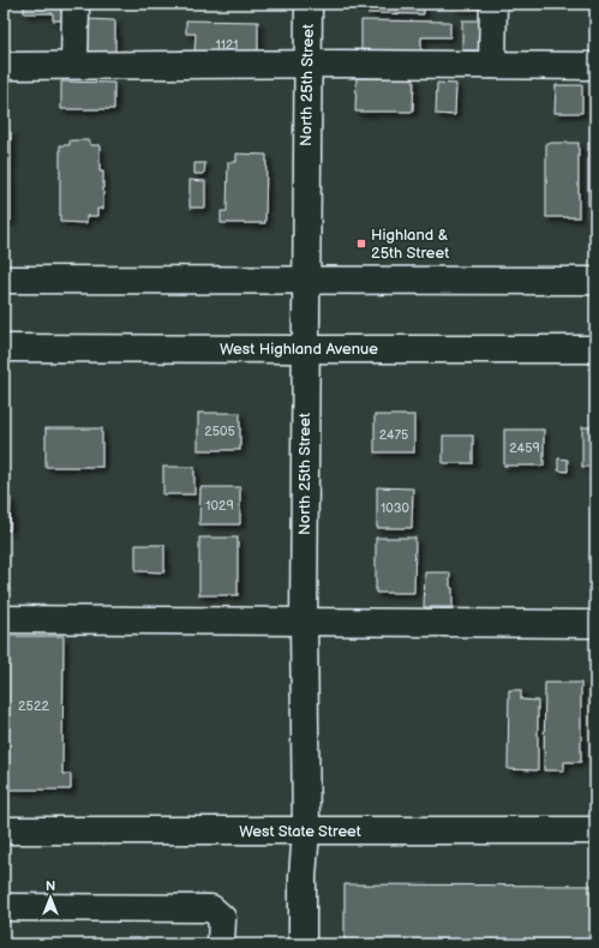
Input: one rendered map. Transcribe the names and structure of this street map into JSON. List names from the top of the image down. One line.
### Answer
{"streets":{"street":["North 25th Street","West Highland Avenue","West State Street"]},"crossings":[["North 25th Street","West Highland Avenue"],["North 25th Street","West State Street"]],"places":{"transit":["Highland & 25th Street"]},"house_numbers":["1121","2505","2475","2459","1029","1030","2522"],"north":"top"}
